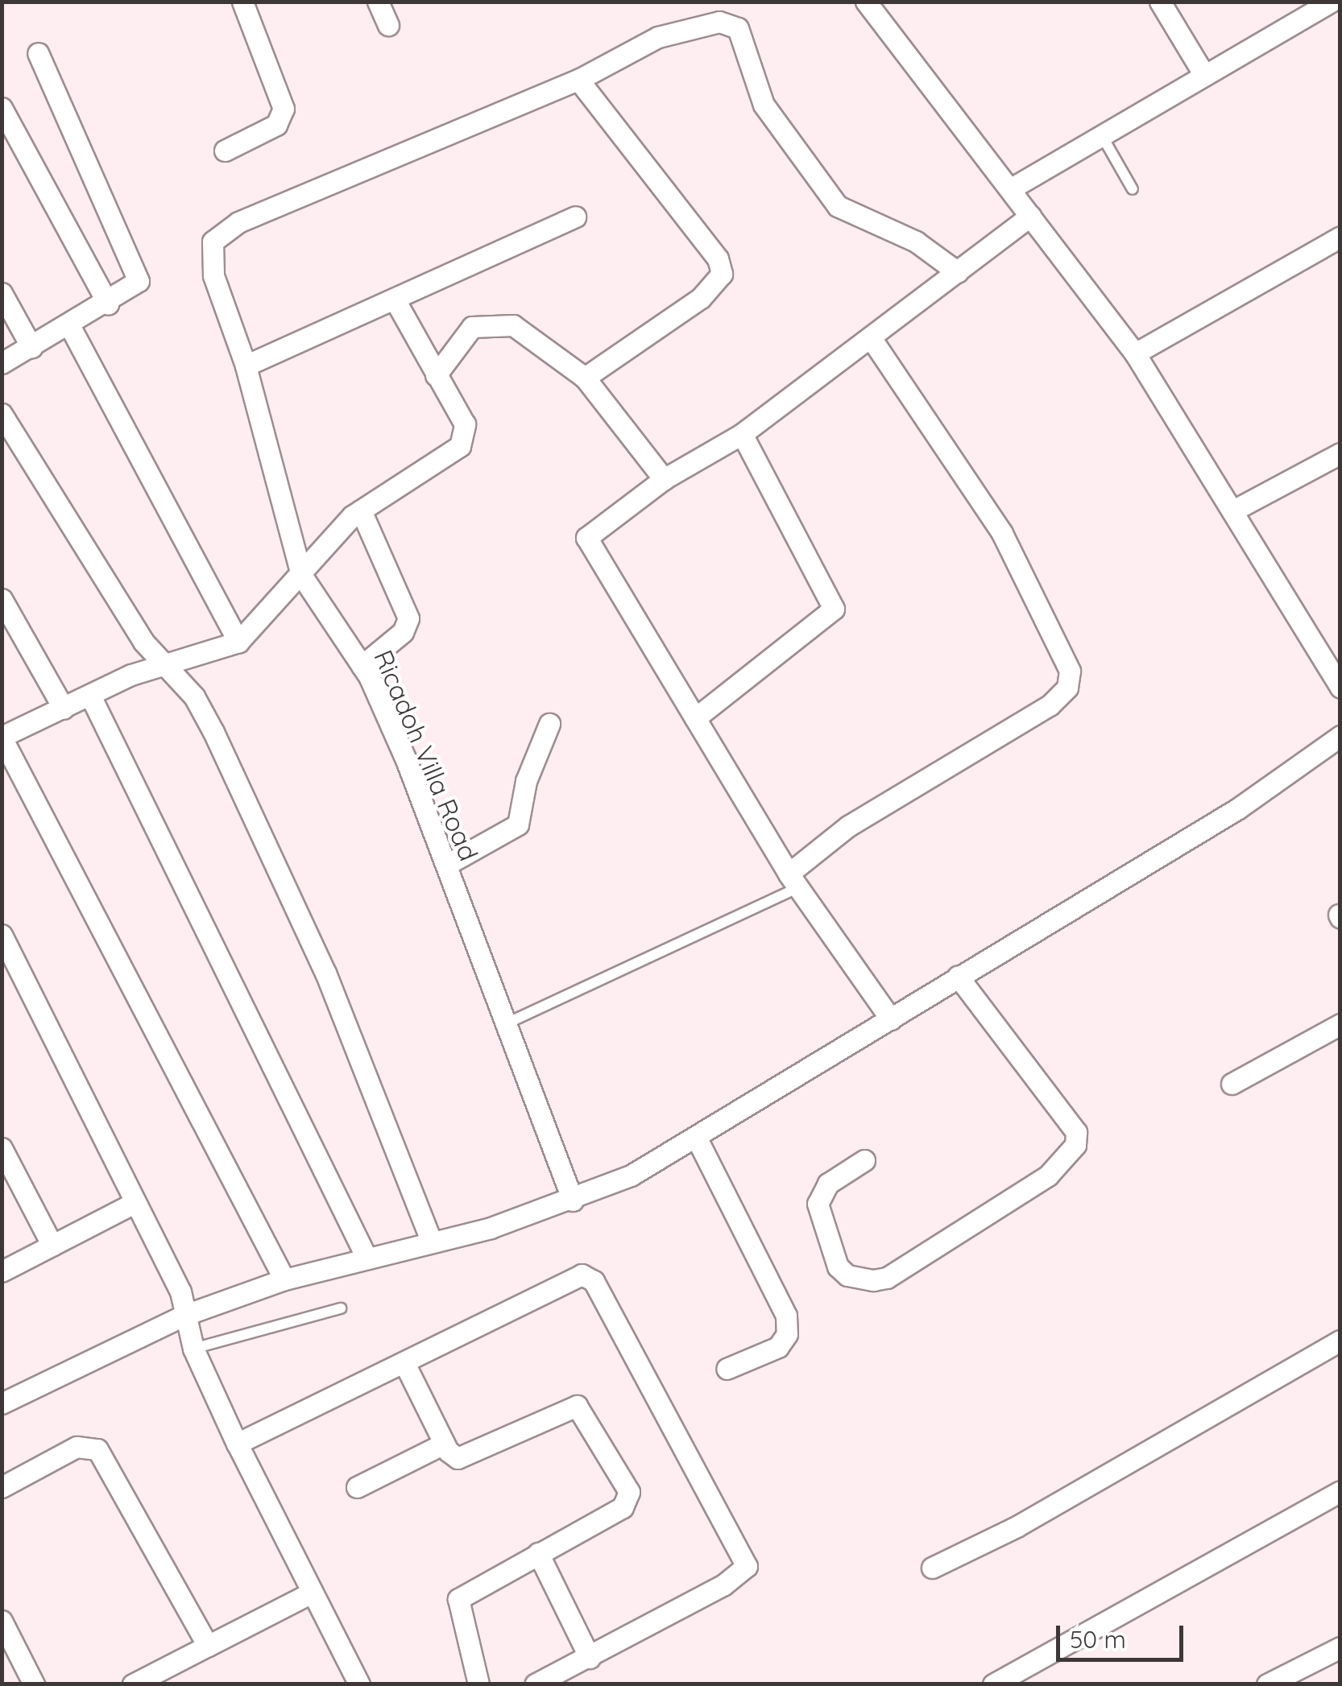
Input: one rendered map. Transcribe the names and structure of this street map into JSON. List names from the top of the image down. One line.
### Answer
{"streets":{"street":["Ricadoh Villa Road"]},"scale_bar":"50 m"}
